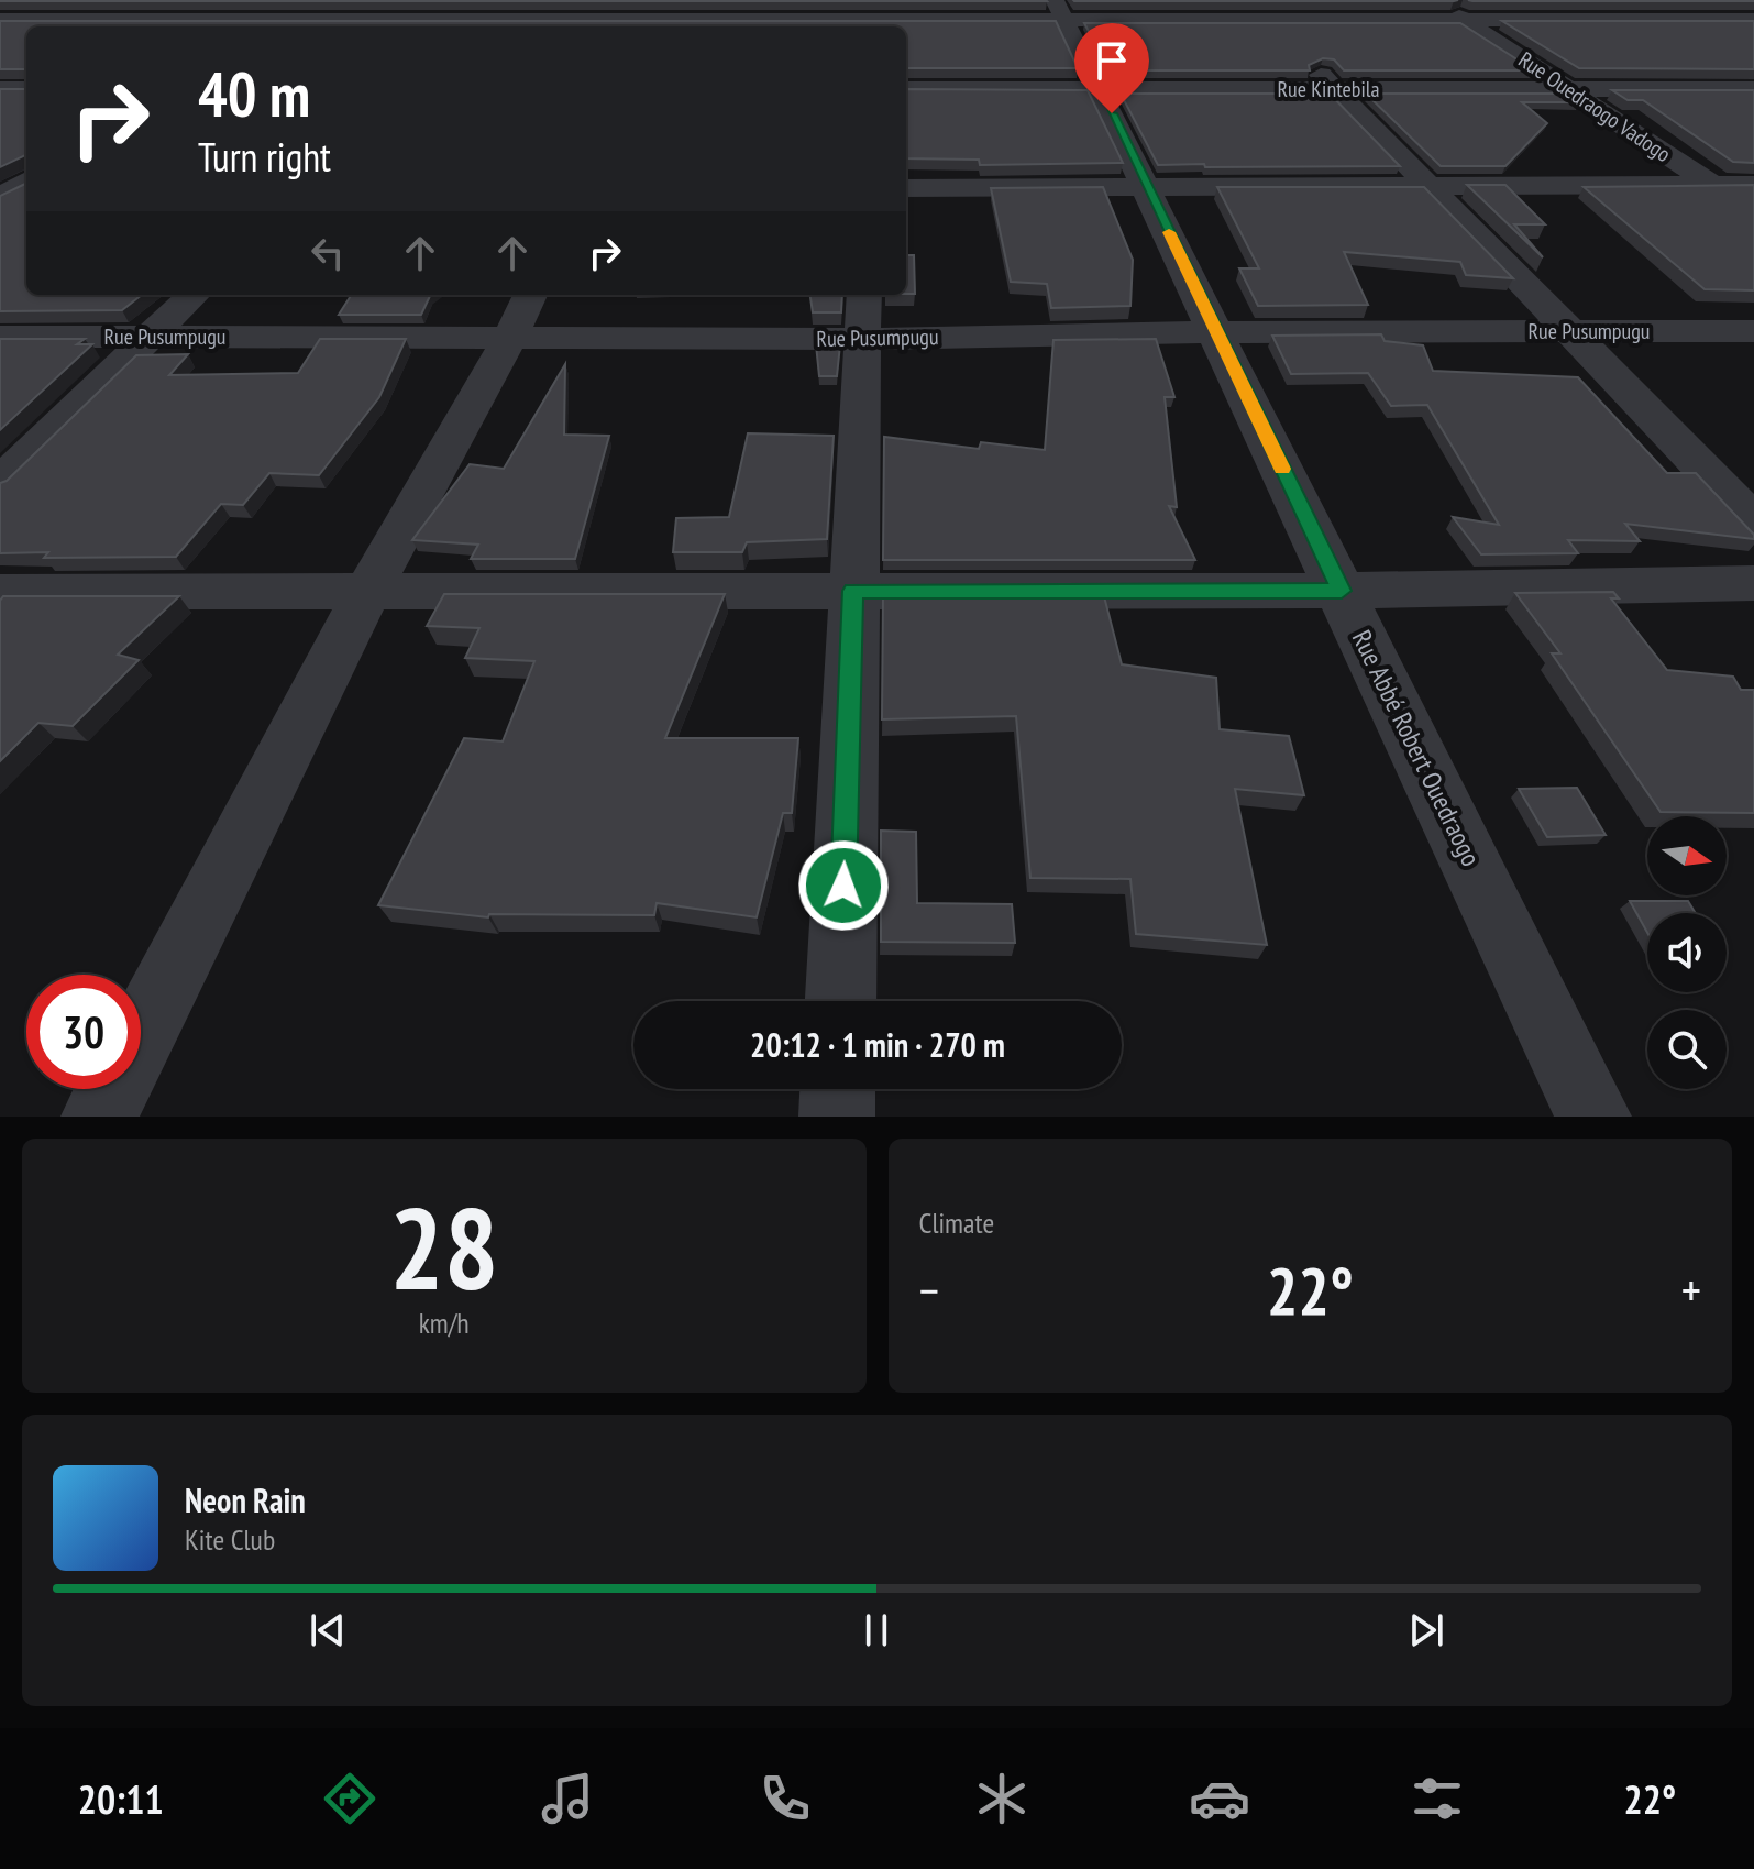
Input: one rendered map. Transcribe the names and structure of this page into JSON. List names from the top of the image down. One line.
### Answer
{"streets":{"street":["Rue Kintebila","Rue Ouedraogo Vadogo","Rue Pusumpugu","Rue Abbé Robert Ouedraogo"]},"crossings":[["Rue Kintebila","Rue Ouedraogo Vadogo"],["Rue Kintebila","Rue Abbé Robert Ouedraogo"],["Rue Pusumpugu","Rue Abbé Robert Ouedraogo"]],"north":"right","page":{"turn":["40 m","Turn right"],"limit":"30","trip":"20:12 · 1 min · 270 m","tile":[["28","km/h"],"Climate"],"heat":["−","22°","+"],"song":["Neon Rain","Kite Club"],"tabs":["20:11","22°"]}}
